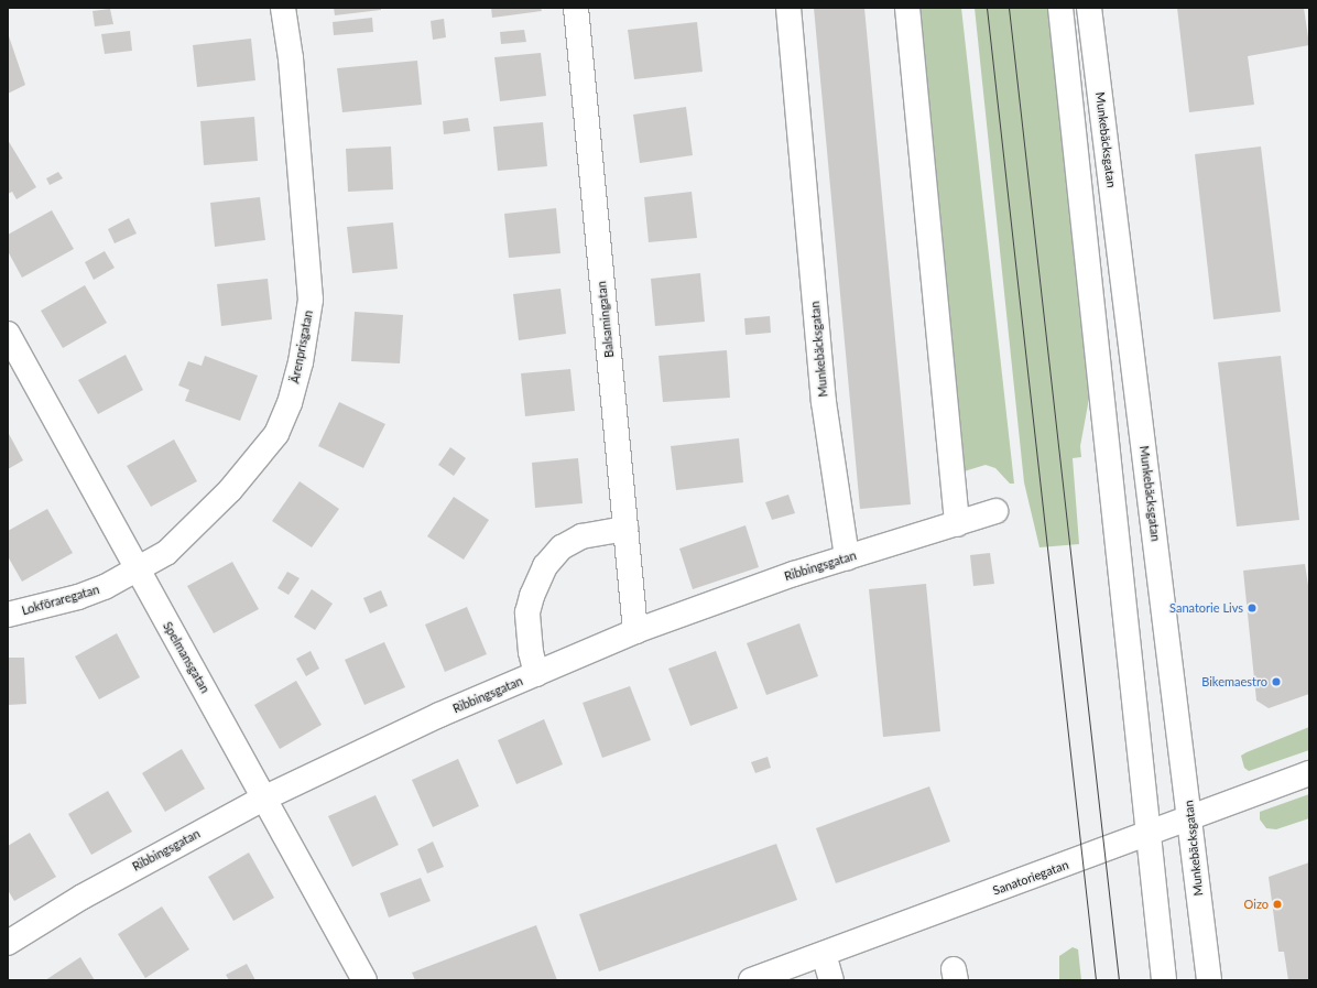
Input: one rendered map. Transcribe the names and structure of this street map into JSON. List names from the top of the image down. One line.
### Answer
{"streets":{"street":["Munkebäcksgatan","Balsamingatan","Ärenprisgatan","Ribbingsgatan","Lokföraregatan","Spelmansgatan","Sanatoriegatan"]},"crossings":[["Munkebäcksgatan","Ribbingsgatan"],["Munkebäcksgatan","Sanatoriegatan"],["Balsamingatan","Ribbingsgatan"],["Ärenprisgatan","Lokföraregatan"],["Ärenprisgatan","Spelmansgatan"],["Ribbingsgatan","Spelmansgatan"],["Lokföraregatan","Spelmansgatan"]],"places":["Sanatorie Livs","Bikemaestro","Oizo"]}
